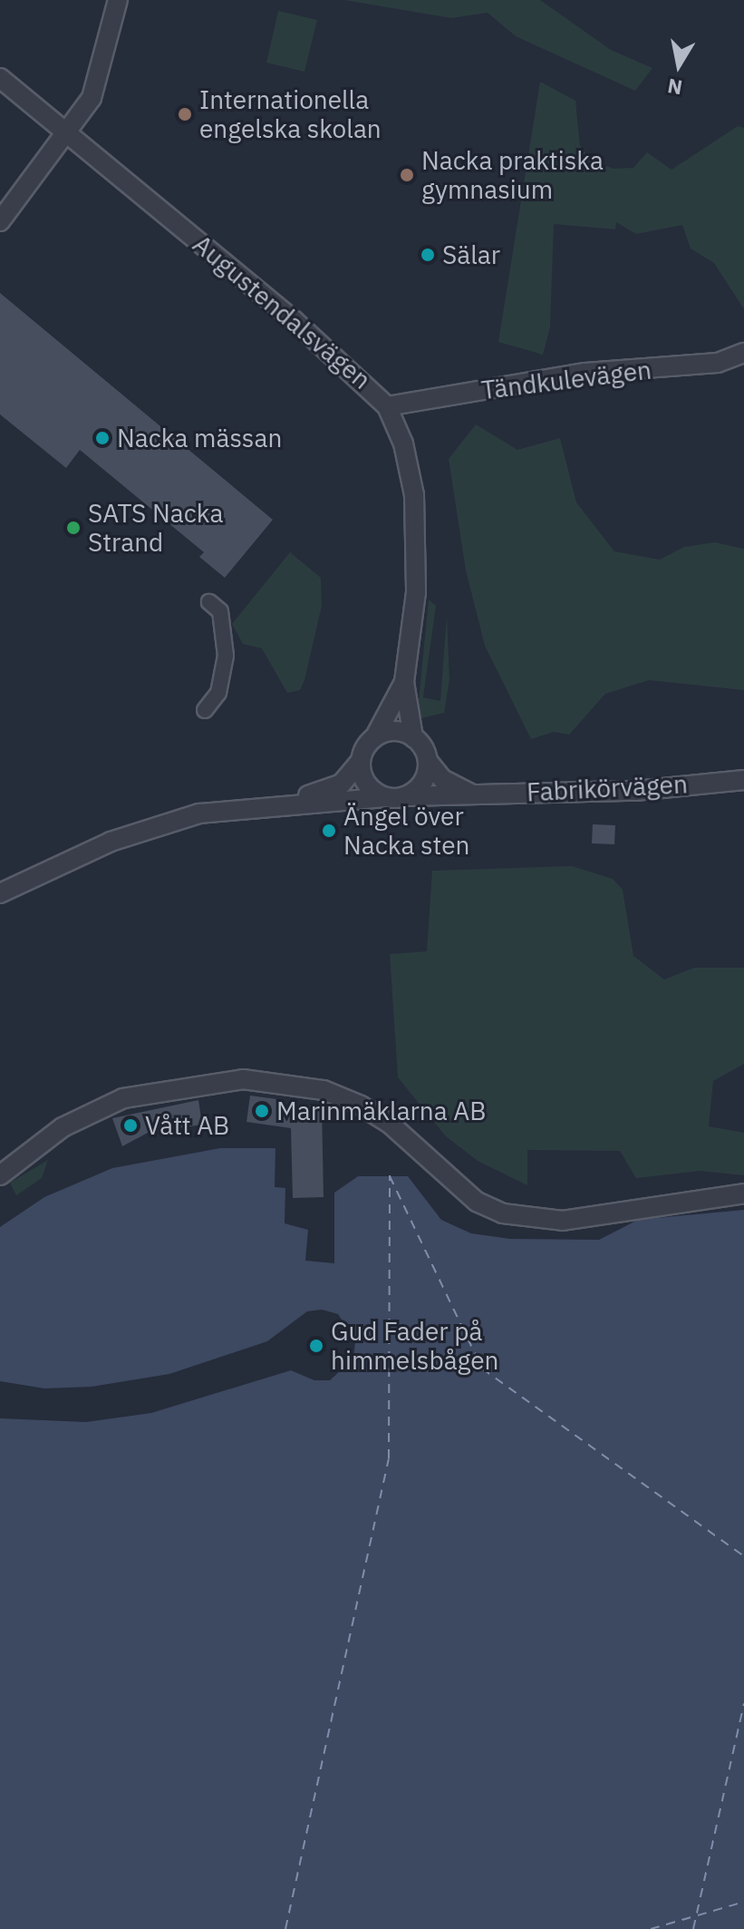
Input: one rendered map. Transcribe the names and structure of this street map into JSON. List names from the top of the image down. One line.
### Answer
{"streets":{"street":["Augustendalsvägen","Tändkulevägen","Fabrikörvägen"]},"crossings":[["Augustendalsvägen","Tändkulevägen"],["Augustendalsvägen","Fabrikörvägen"]],"places":["Internationella engelska skolan","Nacka praktiska gymnasium","Sälar","Nacka mässan","SATS Nacka Strand","Ängel över Nacka sten","Marinmäklarna AB","Vått AB","Gud Fader på himmelsbågen"],"north":"bottom"}
